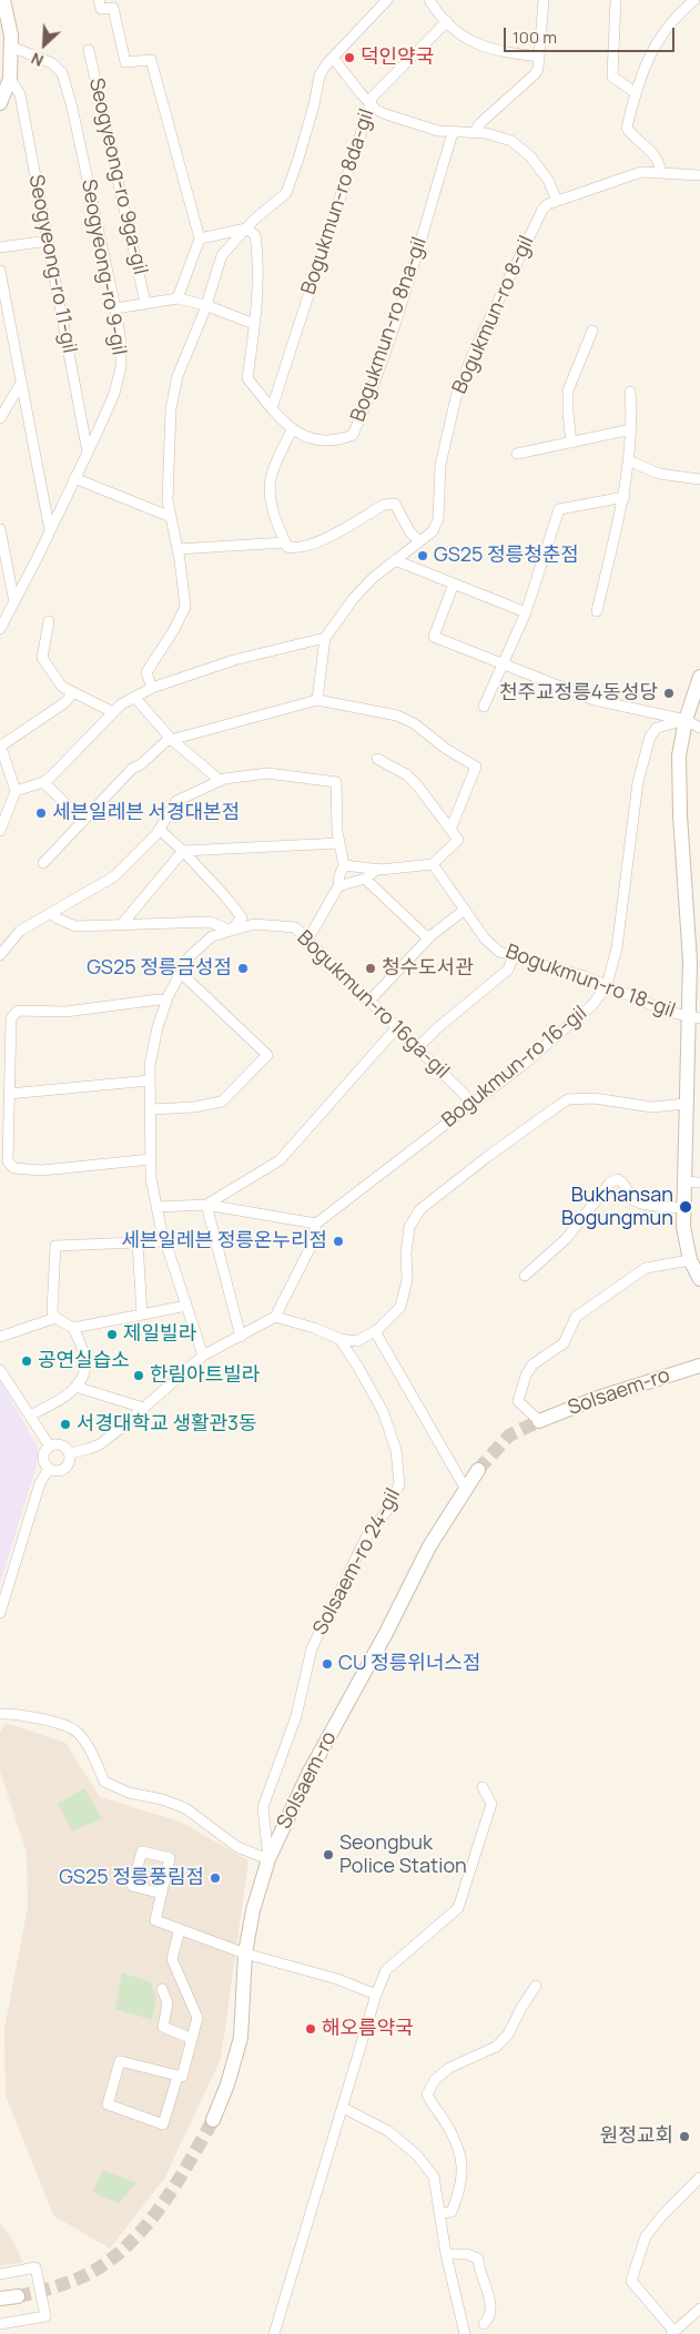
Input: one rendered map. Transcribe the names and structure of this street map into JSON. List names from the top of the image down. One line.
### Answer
{"streets":{"main road":["Solsaem-ro"],"street":["Seogyeong-ro 9ga-gil","Bogukmun-ro 8da-gil","Seogyeong-ro 11-gil","Seogyeong-ro 9-gil","Bogukmun-ro 8-gil","Bogukmun-ro 8na-gil","Bogukmun-ro 18-gil","Bogukmun-ro 16ga-gil","Bogukmun-ro 16-gil","Solsaem-ro 24-gil"]},"crossings":[["Seogyeong-ro 9ga-gil","Seogyeong-ro 9-gil"],["Seogyeong-ro 9ga-gil","Bogukmun-ro 8na-gil"],["Bogukmun-ro 8da-gil","Bogukmun-ro 8na-gil"],["Seogyeong-ro 11-gil","Seogyeong-ro 9-gil"],["Bogukmun-ro 18-gil","Bogukmun-ro 16-gil"],["Bogukmun-ro 16ga-gil","Bogukmun-ro 16-gil"],["Solsaem-ro","Solsaem-ro 24-gil"]],"places":["덕인약국","GS25 정릉청춘점","천주교정릉4동성당","세븐일레븐 서경대본점","GS25 정릉금성점","청수도서관","Bukhansan Bogungmun","세븐일레븐 정릉온누리점","제일빌라","공연실습소","한림아트빌라","서경대학교 생활관3동","CU 정릉위너스점","Seongbuk Police Station","GS25 정릉풍림점","해오름약국","원정교회"],"scale_bar":"100 m","north":"bottom left"}
